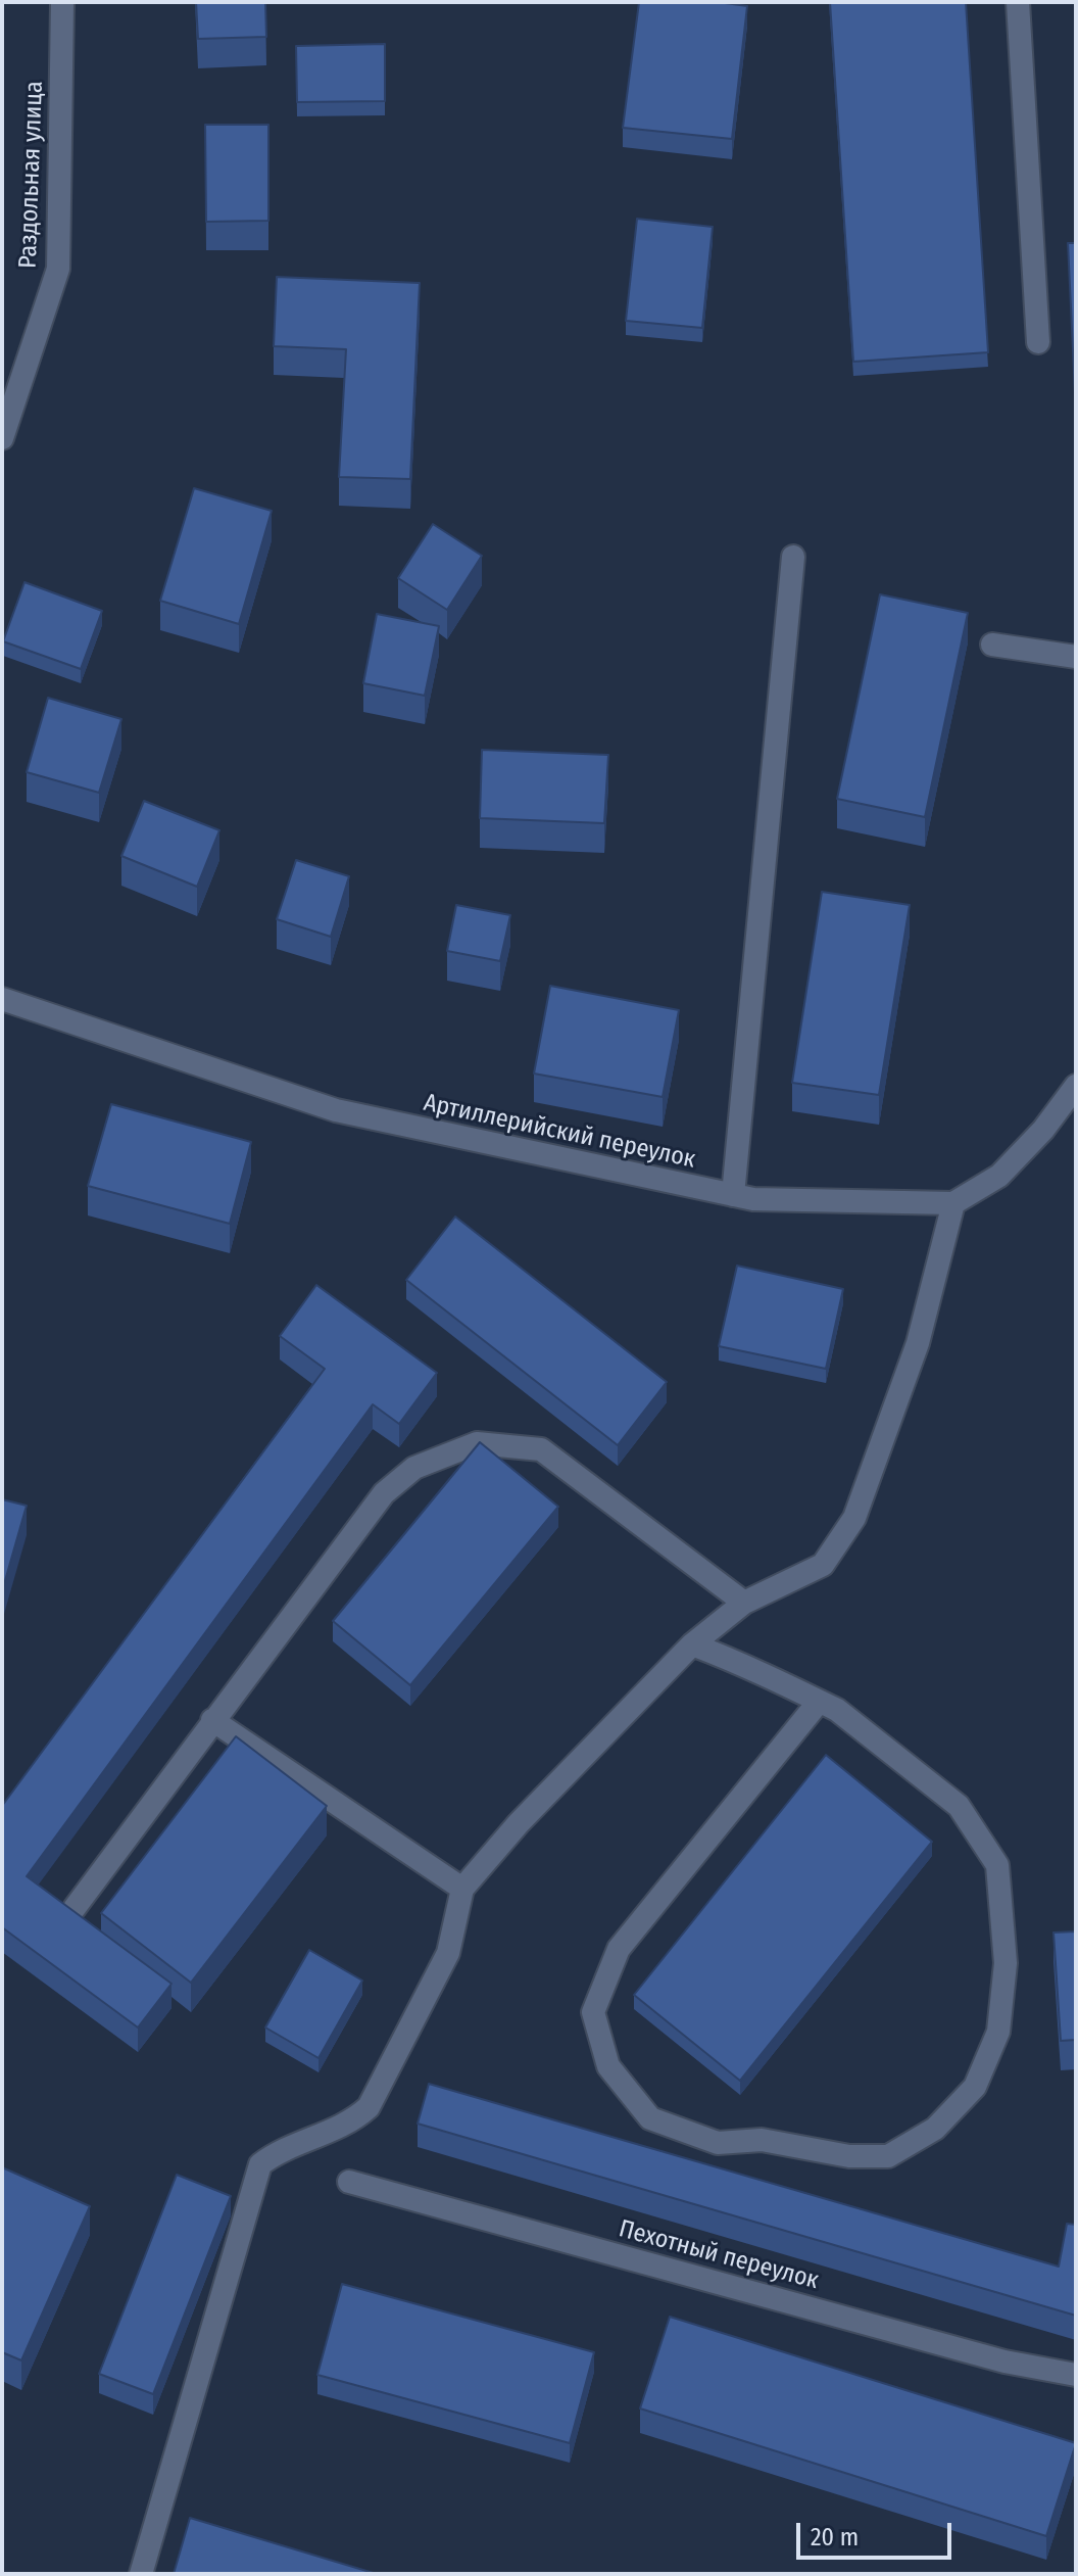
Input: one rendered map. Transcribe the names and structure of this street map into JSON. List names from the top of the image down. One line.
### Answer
{"streets":{"lane":["Раздольная улица","Артиллерийский переулок","Пехотный переулок"]},"scale_bar":"20 m"}
